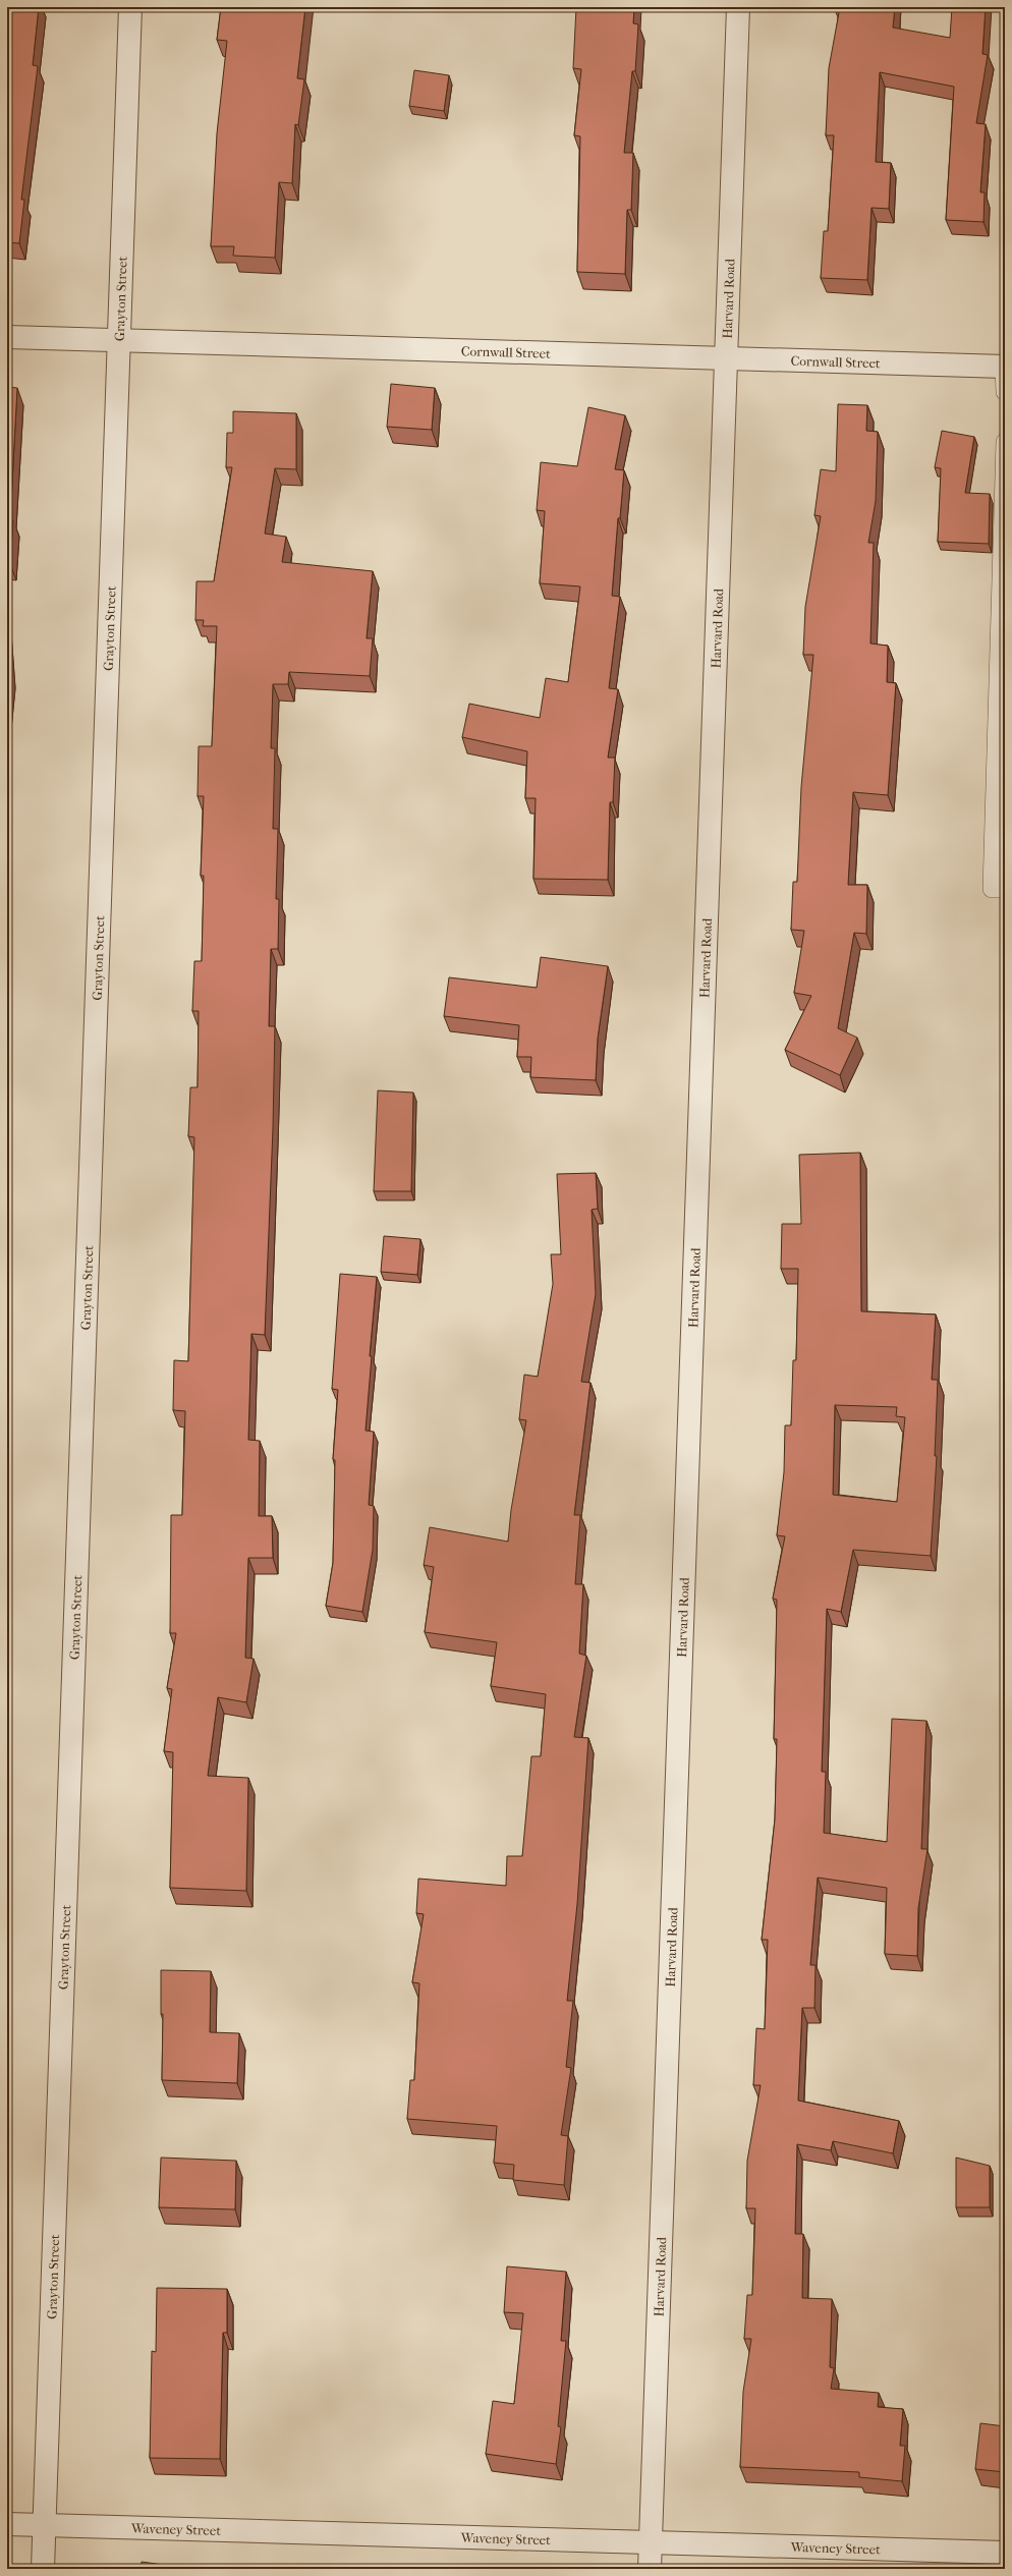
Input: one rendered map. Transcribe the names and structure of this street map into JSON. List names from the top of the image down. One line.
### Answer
{"streets":{"street":["Grayton Street","Harvard Road","Cornwall Street","Waveney Street"]},"crossings":[["Grayton Street","Cornwall Street"],["Grayton Street","Waveney Street"],["Harvard Road","Cornwall Street"],["Harvard Road","Waveney Street"]]}
